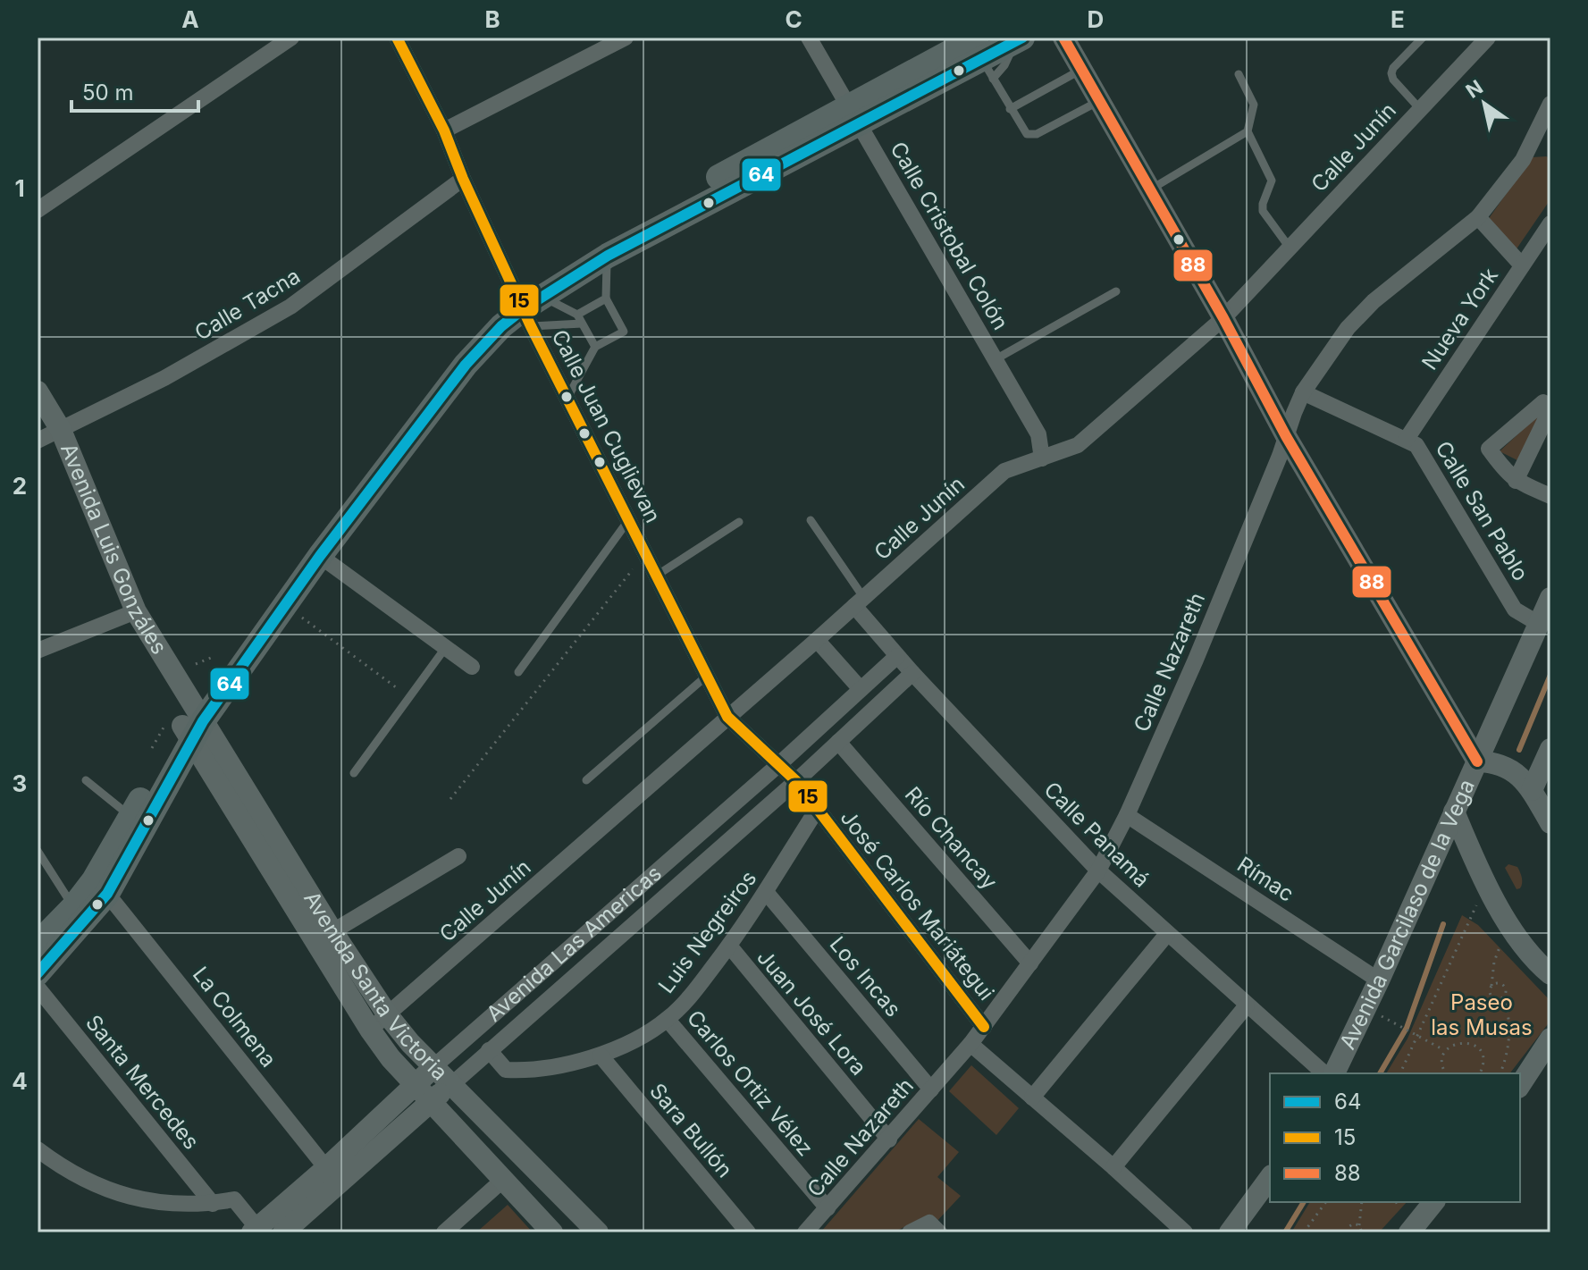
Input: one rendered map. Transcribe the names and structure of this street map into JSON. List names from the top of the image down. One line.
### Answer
{"streets":{"street":["Calle Junín","Calle Cristobal Colón","Calle Tacna","Nueva York","Calle Juan Cuglievan","Calle San Pablo","Avenida Luis Gonzáles","Calle Nazareth","Calle Panamá","Río Chancay","Rímac","José Carlos Mariátegui","Avenida Garcilaso de la Vega","Luis Negreiros","Avenida Las Americas","Los Incas","Avenida Santa Victoria","Juan José Lora","La Colmena","Santa Mercedes","Carlos Ortiz Vélez","Sara Bullón"]},"crossings":[["Calle Junín","Calle Cristobal Colón"],["Calle Junín","Calle Juan Cuglievan"],["Calle Junín","Calle Panamá"],["Calle Junín","José Carlos Mariátegui"],["Calle Junín","Avenida Santa Victoria"],["Calle Tacna","Calle Juan Cuglievan"],["Calle Tacna","Avenida Luis Gonzáles"],["Nueva York","Calle San Pablo"],["Calle Juan Cuglievan","José Carlos Mariátegui"],["Calle San Pablo","Calle Nazareth"],["Calle San Pablo","Avenida Garcilaso de la Vega"],["Avenida Luis Gonzáles","Avenida Santa Victoria"],["Calle Nazareth","Calle Panamá"],["Calle Nazareth","Río Chancay"],["Calle Nazareth","Rímac"],["Calle Nazareth","José Carlos Mariátegui"],["Calle Nazareth","Los Incas"],["Calle Nazareth","Juan José Lora"],["Calle Nazareth","Carlos Ortiz Vélez"],["Calle Panamá","Avenida Las Americas"],["Río Chancay","Avenida Las Americas"],["Rímac","Avenida Garcilaso de la Vega"],["José Carlos Mariátegui","Luis Negreiros"],["José Carlos Mariátegui","Avenida Las Americas"],["Luis Negreiros","Avenida Las Americas"],["Luis Negreiros","Los Incas"],["Luis Negreiros","Juan José Lora"],["Luis Negreiros","Carlos Ortiz Vélez"],["Luis Negreiros","Sara Bullón"],["Avenida Las Americas","Avenida Santa Victoria"],["Avenida Las Americas","La Colmena"]],"parks":["Paseo las Musas"],"lines":["transit line 64","transit line 15","transit line 88"],"legend":["64","15","88"],"scale_bar":"50 m","north":"top left","grid":{"columns":["A","B","C","D","E"],"rows":["1","2","3","4"]}}
